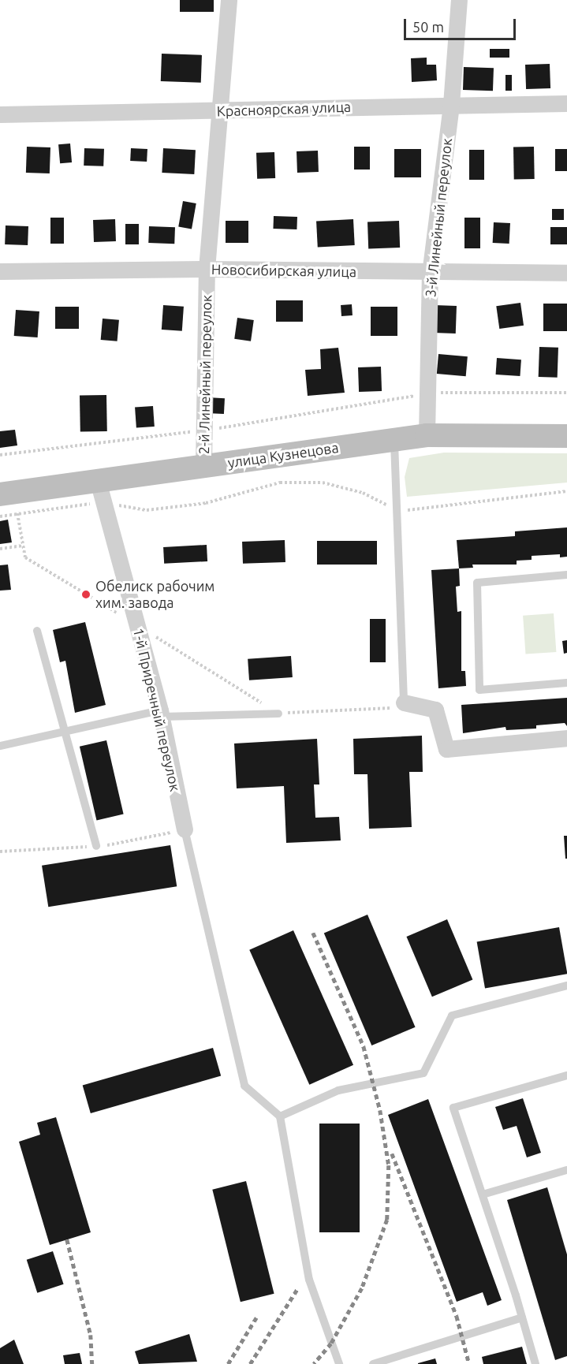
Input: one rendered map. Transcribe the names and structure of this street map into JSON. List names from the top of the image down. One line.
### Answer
{"streets":{"main road":["улица Кузнецова"],"street":["Красноярская улица","3-й Линейный переулок","Новосибирская улица","2-й Линейный переулок","1-й Приречный переулок"]},"crossings":[["Красноярская улица","3-й Линейный переулок"],["Красноярская улица","2-й Линейный переулок"],["3-й Линейный переулок","Новосибирская улица"],["3-й Линейный переулок","улица Кузнецова"],["Новосибирская улица","2-й Линейный переулок"],["2-й Линейный переулок","улица Кузнецова"],["улица Кузнецова","1-й Приречный переулок"]],"places":["Обелиск рабочим хим. завода"],"scale_bar":"50 m"}
